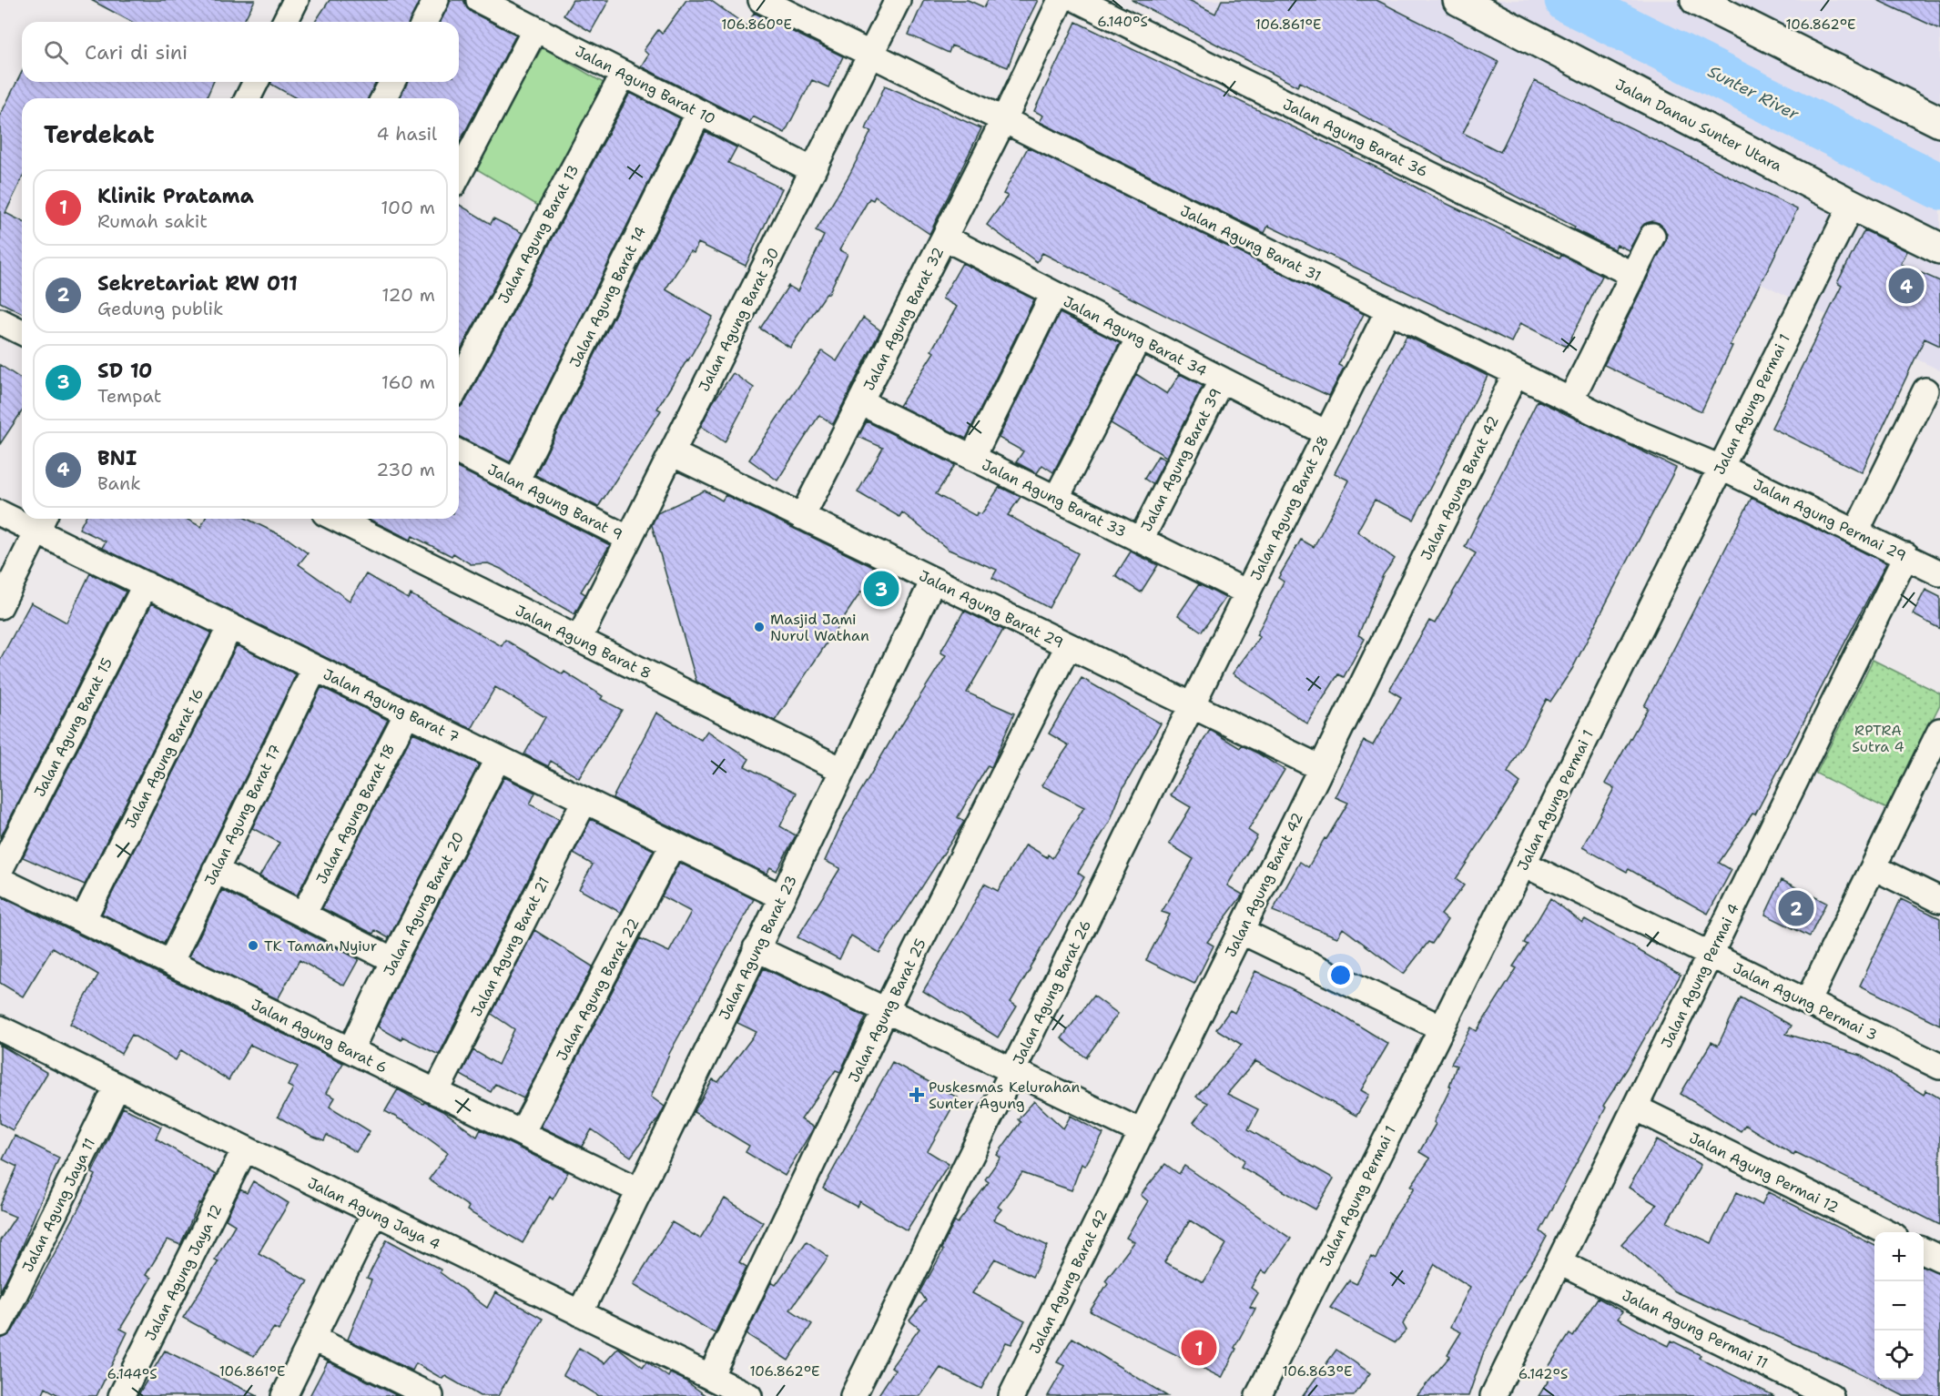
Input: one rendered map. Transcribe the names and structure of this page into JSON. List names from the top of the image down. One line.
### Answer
{"streets":{"main road":["Jalan Danau Sunter Utara"],"street":["Jalan Agung Barat 10","Jalan Agung Barat 36","Jalan Agung Barat 13","Jalan Agung Barat 31","Jalan Agung Barat 14","Jalan Agung Barat 32","Jalan Agung Barat 30","Jalan Agung Barat 34","Jalan Agung Permai 1","Jalan Agung Barat 39","Jalan Agung Barat 42","Jalan Agung Barat 33","Jalan Agung Barat 9","Jalan Agung Barat 28","Jalan Agung Permai 29","Jalan Agung Barat 29","Jalan Agung Barat 8","Jalan Agung Barat 7","Jalan Agung Barat 15","Jalan Agung Barat 16","Jalan Agung Barat 18","Jalan Agung Barat 17","Jalan Agung Barat 20","Jalan Agung Barat 21","Jalan Agung Barat 23","Jalan Agung Permai 4","Jalan Agung Barat 22","Jalan Agung Barat 26","Jalan Agung Permai 3","Jalan Agung Barat 25","Jalan Agung Barat 6","Jalan Agung Permai 12","Jalan Agung Jaya 11","Jalan Agung Jaya 4","Jalan Agung Jaya 12","Jalan Agung Permai 11"]},"crossings":[["Jalan Agung Barat 10","Jalan Agung Barat 13"],["Jalan Agung Barat 10","Jalan Agung Barat 14"],["Jalan Agung Barat 10","Jalan Agung Barat 30"],["Jalan Danau Sunter Utara","Jalan Agung Permai 1"],["Jalan Agung Barat 31","Jalan Agung Barat 32"],["Jalan Agung Barat 31","Jalan Agung Barat 30"],["Jalan Agung Barat 31","Jalan Agung Barat 42"],["Jalan Agung Barat 31","Jalan Agung Barat 28"],["Jalan Agung Barat 31","Jalan Agung Permai 29"],["Jalan Agung Barat 14","Jalan Agung Barat 9"],["Jalan Agung Barat 32","Jalan Agung Barat 34"],["Jalan Agung Barat 32","Jalan Agung Barat 33"],["Jalan Agung Barat 32","Jalan Agung Barat 29"],["Jalan Agung Barat 30","Jalan Agung Barat 9"],["Jalan Agung Barat 30","Jalan Agung Barat 29"],["Jalan Agung Barat 30","Jalan Agung Barat 8"],["Jalan Agung Barat 34","Jalan Agung Barat 39"],["Jalan Agung Barat 34","Jalan Agung Barat 28"],["Jalan Agung Permai 1","Jalan Agung Permai 29"],["Jalan Agung Permai 1","Jalan Agung Permai 3"],["Jalan Agung Barat 39","Jalan Agung Barat 33"],["Jalan Agung Barat 42","Jalan Agung Barat 29"],["Jalan Agung Barat 33","Jalan Agung Barat 28"],["Jalan Agung Barat 28","Jalan Agung Barat 29"],["Jalan Agung Barat 28","Jalan Agung Barat 26"],["Jalan Agung Permai 29","Jalan Agung Permai 4"],["Jalan Agung Barat 29","Jalan Agung Barat 23"],["Jalan Agung Barat 29","Jalan Agung Barat 26"],["Jalan Agung Barat 29","Jalan Agung Barat 25"],["Jalan Agung Barat 8","Jalan Agung Barat 23"],["Jalan Agung Barat 7","Jalan Agung Barat 15"],["Jalan Agung Barat 7","Jalan Agung Barat 16"],["Jalan Agung Barat 7","Jalan Agung Barat 18"],["Jalan Agung Barat 7","Jalan Agung Barat 17"],["Jalan Agung Barat 7","Jalan Agung Barat 20"],["Jalan Agung Barat 7","Jalan Agung Barat 21"],["Jalan Agung Barat 7","Jalan Agung Barat 23"],["Jalan Agung Barat 7","Jalan Agung Barat 22"],["Jalan Agung Barat 16","Jalan Agung Barat 6"],["Jalan Agung Barat 17","Jalan Agung Barat 6"],["Jalan Agung Barat 20","Jalan Agung Barat 6"],["Jalan Agung Barat 21","Jalan Agung Barat 6"],["Jalan Agung Barat 23","Jalan Agung Barat 6"],["Jalan Agung Barat 23","Jalan Agung Jaya 4"],["Jalan Agung Permai 4","Jalan Agung Permai 3"],["Jalan Agung Permai 4","Jalan Agung Permai 12"],["Jalan Agung Permai 4","Jalan Agung Permai 11"],["Jalan Agung Barat 22","Jalan Agung Barat 6"],["Jalan Agung Barat 25","Jalan Agung Jaya 4"],["Jalan Agung Jaya 11","Jalan Agung Jaya 4"],["Jalan Agung Jaya 4","Jalan Agung Jaya 12"]],"water":["Sunter River"],"parks":["RPTRA Sutra 4"],"places":{"other":["Masjid Jami Nurul Wathan","TK Taman Nyiur"],"health":["Puskesmas Kelurahan Sunter Agung"]},"page":{"search":"Cari di sini","heading":["Terdekat","4 hasil"],"list":[{"mark":"1","name":"Klinik Pratama","note":"Rumah sakit","value":"100 m"},{"mark":"2","name":"Sekretariat RW 011","note":"Gedung publik","value":"120 m"},{"mark":"3","name":"SD 10","note":"Tempat","value":"160 m"},{"mark":"4","name":"BNI","note":"Bank","value":"230 m"}],"pins":["4","3","2","1"],"map_buttons":["+","−"]},"coordinates":["6.140°S","106.860°E","106.861°E","106.862°E","106.863°E","6.144°S","6.142°S"]}
